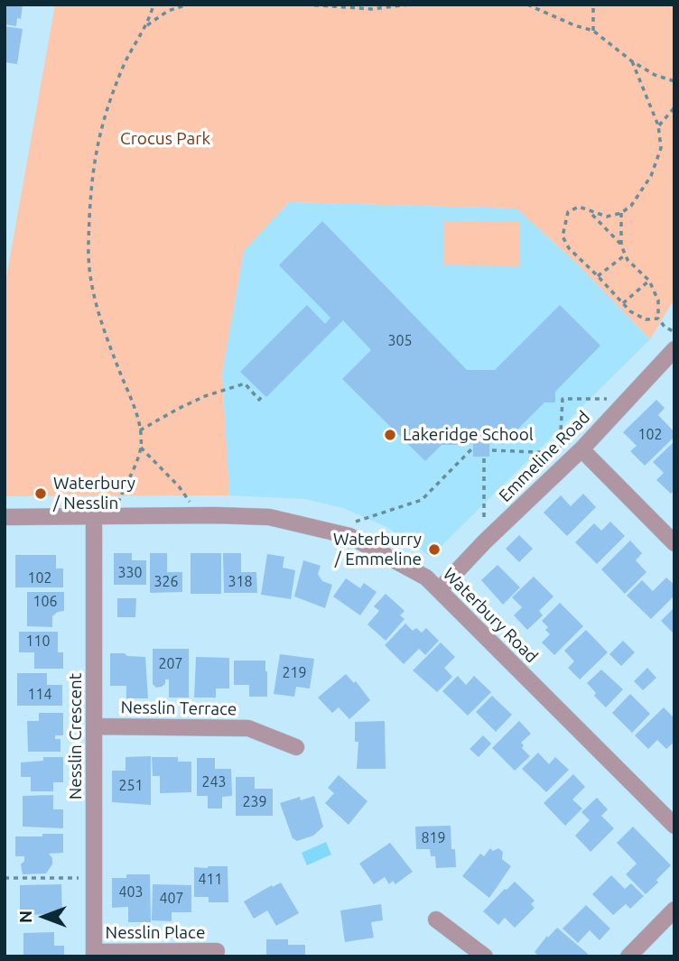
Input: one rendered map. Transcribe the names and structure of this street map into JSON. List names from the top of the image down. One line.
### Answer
{"streets":{"street":["Emmeline Road","Waterbury Road","Nesslin Terrace","Nesslin Crescent","Nesslin Place"]},"crossings":[["Emmeline Road","Waterbury Road"],["Waterbury Road","Nesslin Crescent"],["Nesslin Terrace","Nesslin Crescent"],["Nesslin Crescent","Nesslin Place"]],"parks":["Crocus Park"],"places":["Lakeridge School","Waterbury / Nesslin","Waterburry / Emmeline"],"house_numbers":["305","102","330","102","326","318","106","110","207","219","114","243","251","239","819","411","403","407"],"north":"left"}
